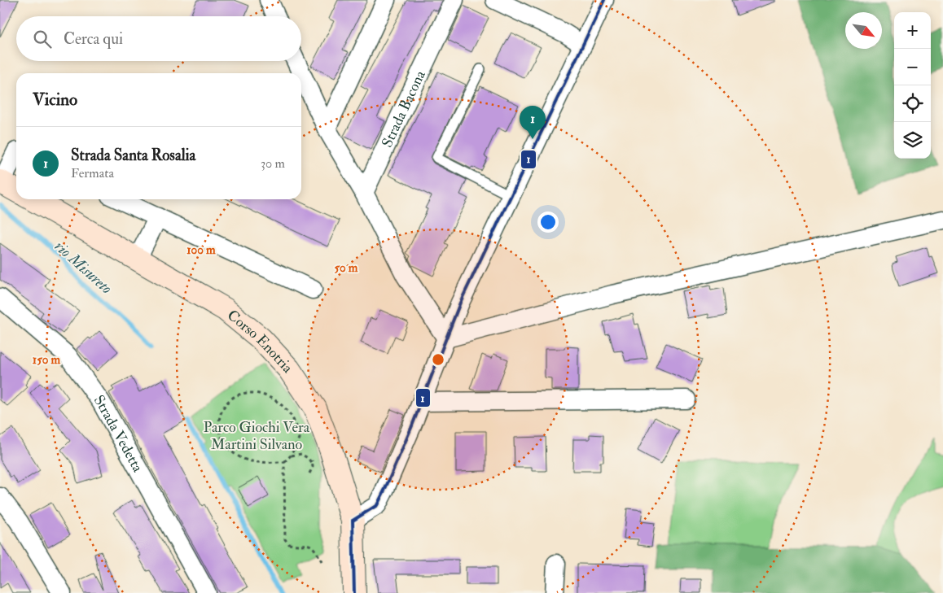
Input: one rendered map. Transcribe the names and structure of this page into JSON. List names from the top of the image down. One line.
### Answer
{"streets":{"main road":["Corso Enotria"],"street":["Strada Bacona","Strada Vedetta"]},"water":["rio Misureto"],"parks":["Parco Giochi Vera Martini Silvano"],"lines":["transit line 1"],"north":"bottom right","page":{"map_buttons":["+","−"],"search":"Cerca qui","heading":"Vicino","pins":"1","list":[{"mark":"1","name":"Strada Santa Rosalia","note":"Fermata","value":"30 m"}]},"rings":["100 m","50 m","150 m"]}
